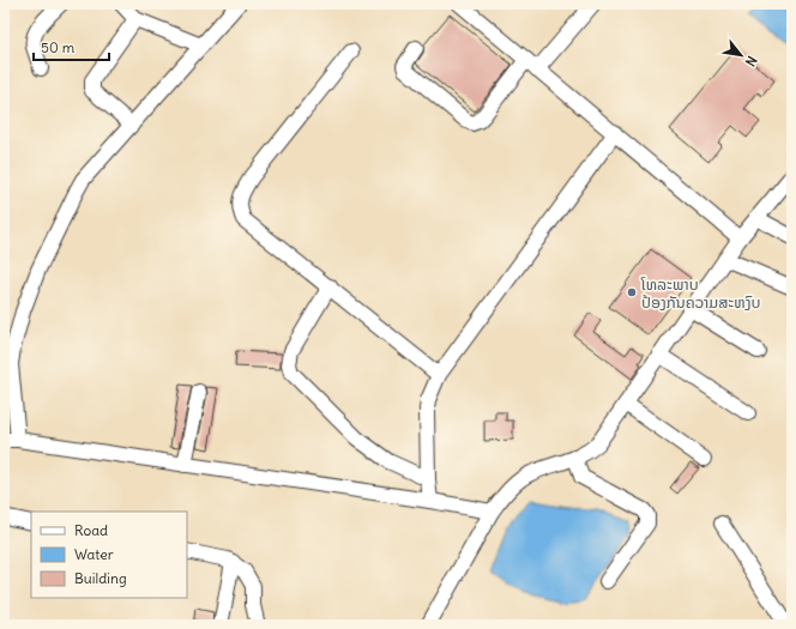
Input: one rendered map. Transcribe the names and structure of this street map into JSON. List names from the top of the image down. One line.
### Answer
{"places":["ໂທລະພາບ ປ້ອງກັນຄວາມສະຫງົບ"],"legend":["Road","Water","Building"],"scale_bar":"50 m","north":"bottom right"}
